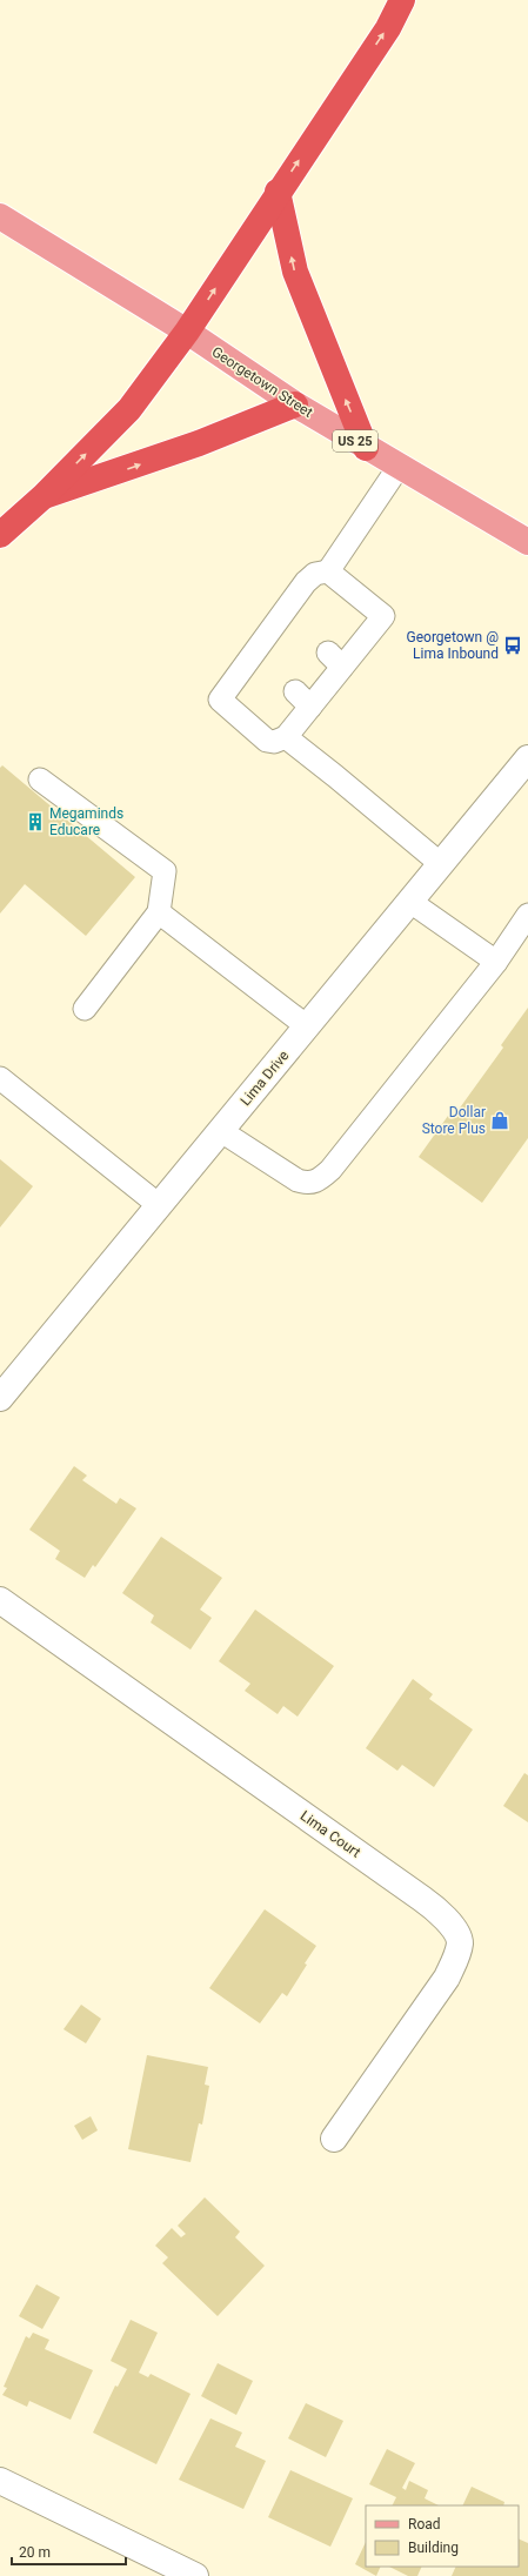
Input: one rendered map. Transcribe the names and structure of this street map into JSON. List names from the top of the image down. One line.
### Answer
{"streets":{"main road":["Georgetown Street","US 25"],"street":["Lima Drive","Lima Court"]},"places":{"bus stop":["Georgetown @ Lima Inbound"],"building":["Megaminds Educare"],"shop":["Dollar Store Plus"]},"legend":["Road","Building"],"scale_bar":"20 m"}
